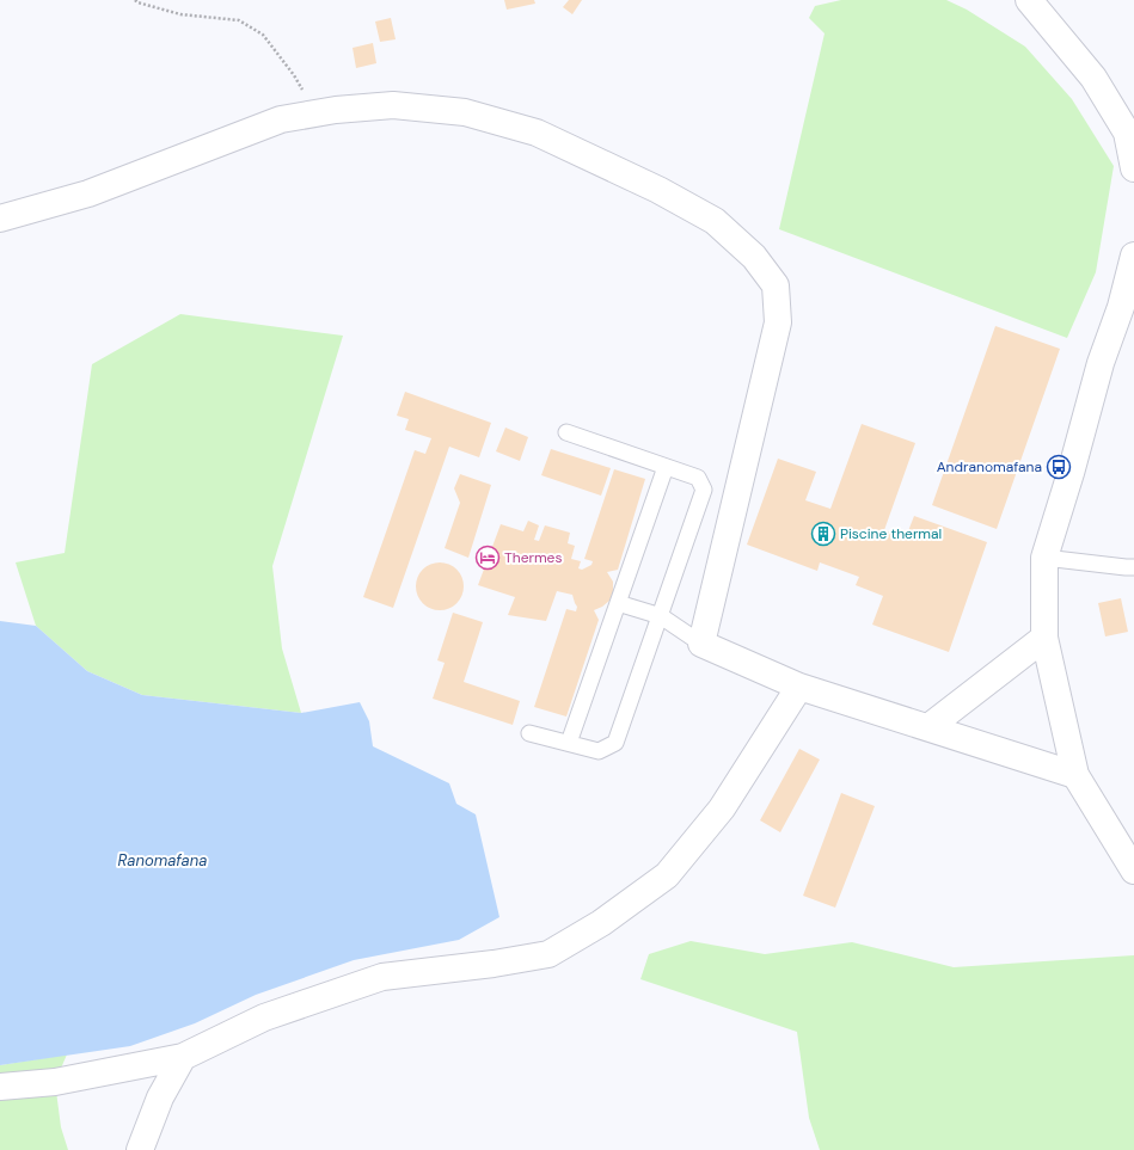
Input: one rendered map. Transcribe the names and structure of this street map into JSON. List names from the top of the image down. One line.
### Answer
{"water":["Ranomafana"],"places":{"bus stop":["Andranomafana"],"building":["Piscine thermal"],"hotel":["Thermes"]}}
